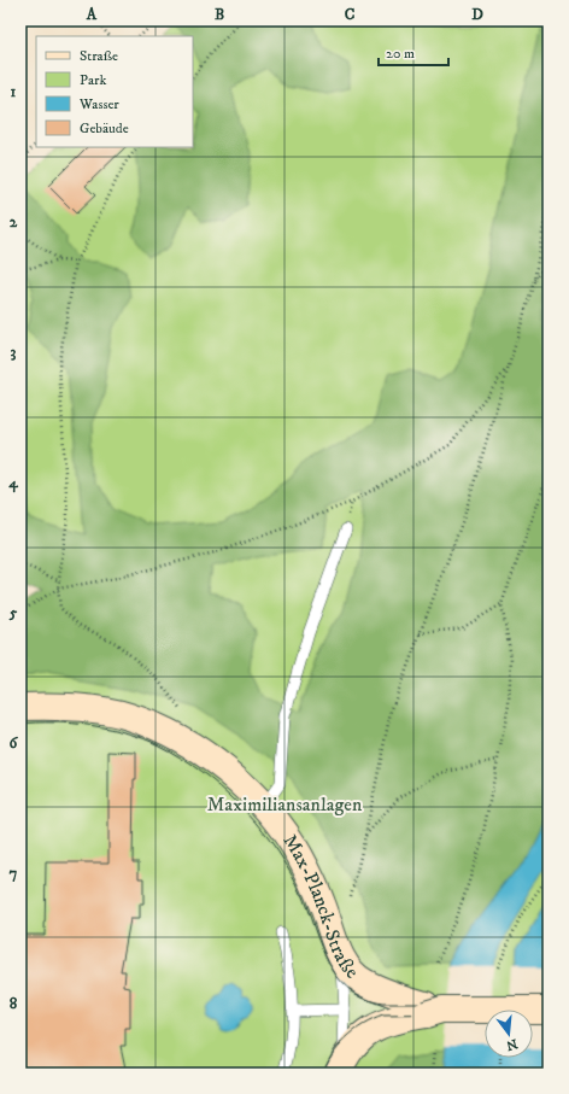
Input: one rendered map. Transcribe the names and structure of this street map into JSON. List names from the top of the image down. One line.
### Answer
{"streets":{"main road":["Max-Planck-Straße"]},"parks":["Maximiliansanlagen"],"legend":["Straße","Park","Wasser","Gebäude"],"scale_bar":"20 m","north":"bottom","grid":{"columns":["A","B","C","D"],"rows":["1","2","3","4","5","6","7","8"]}}
